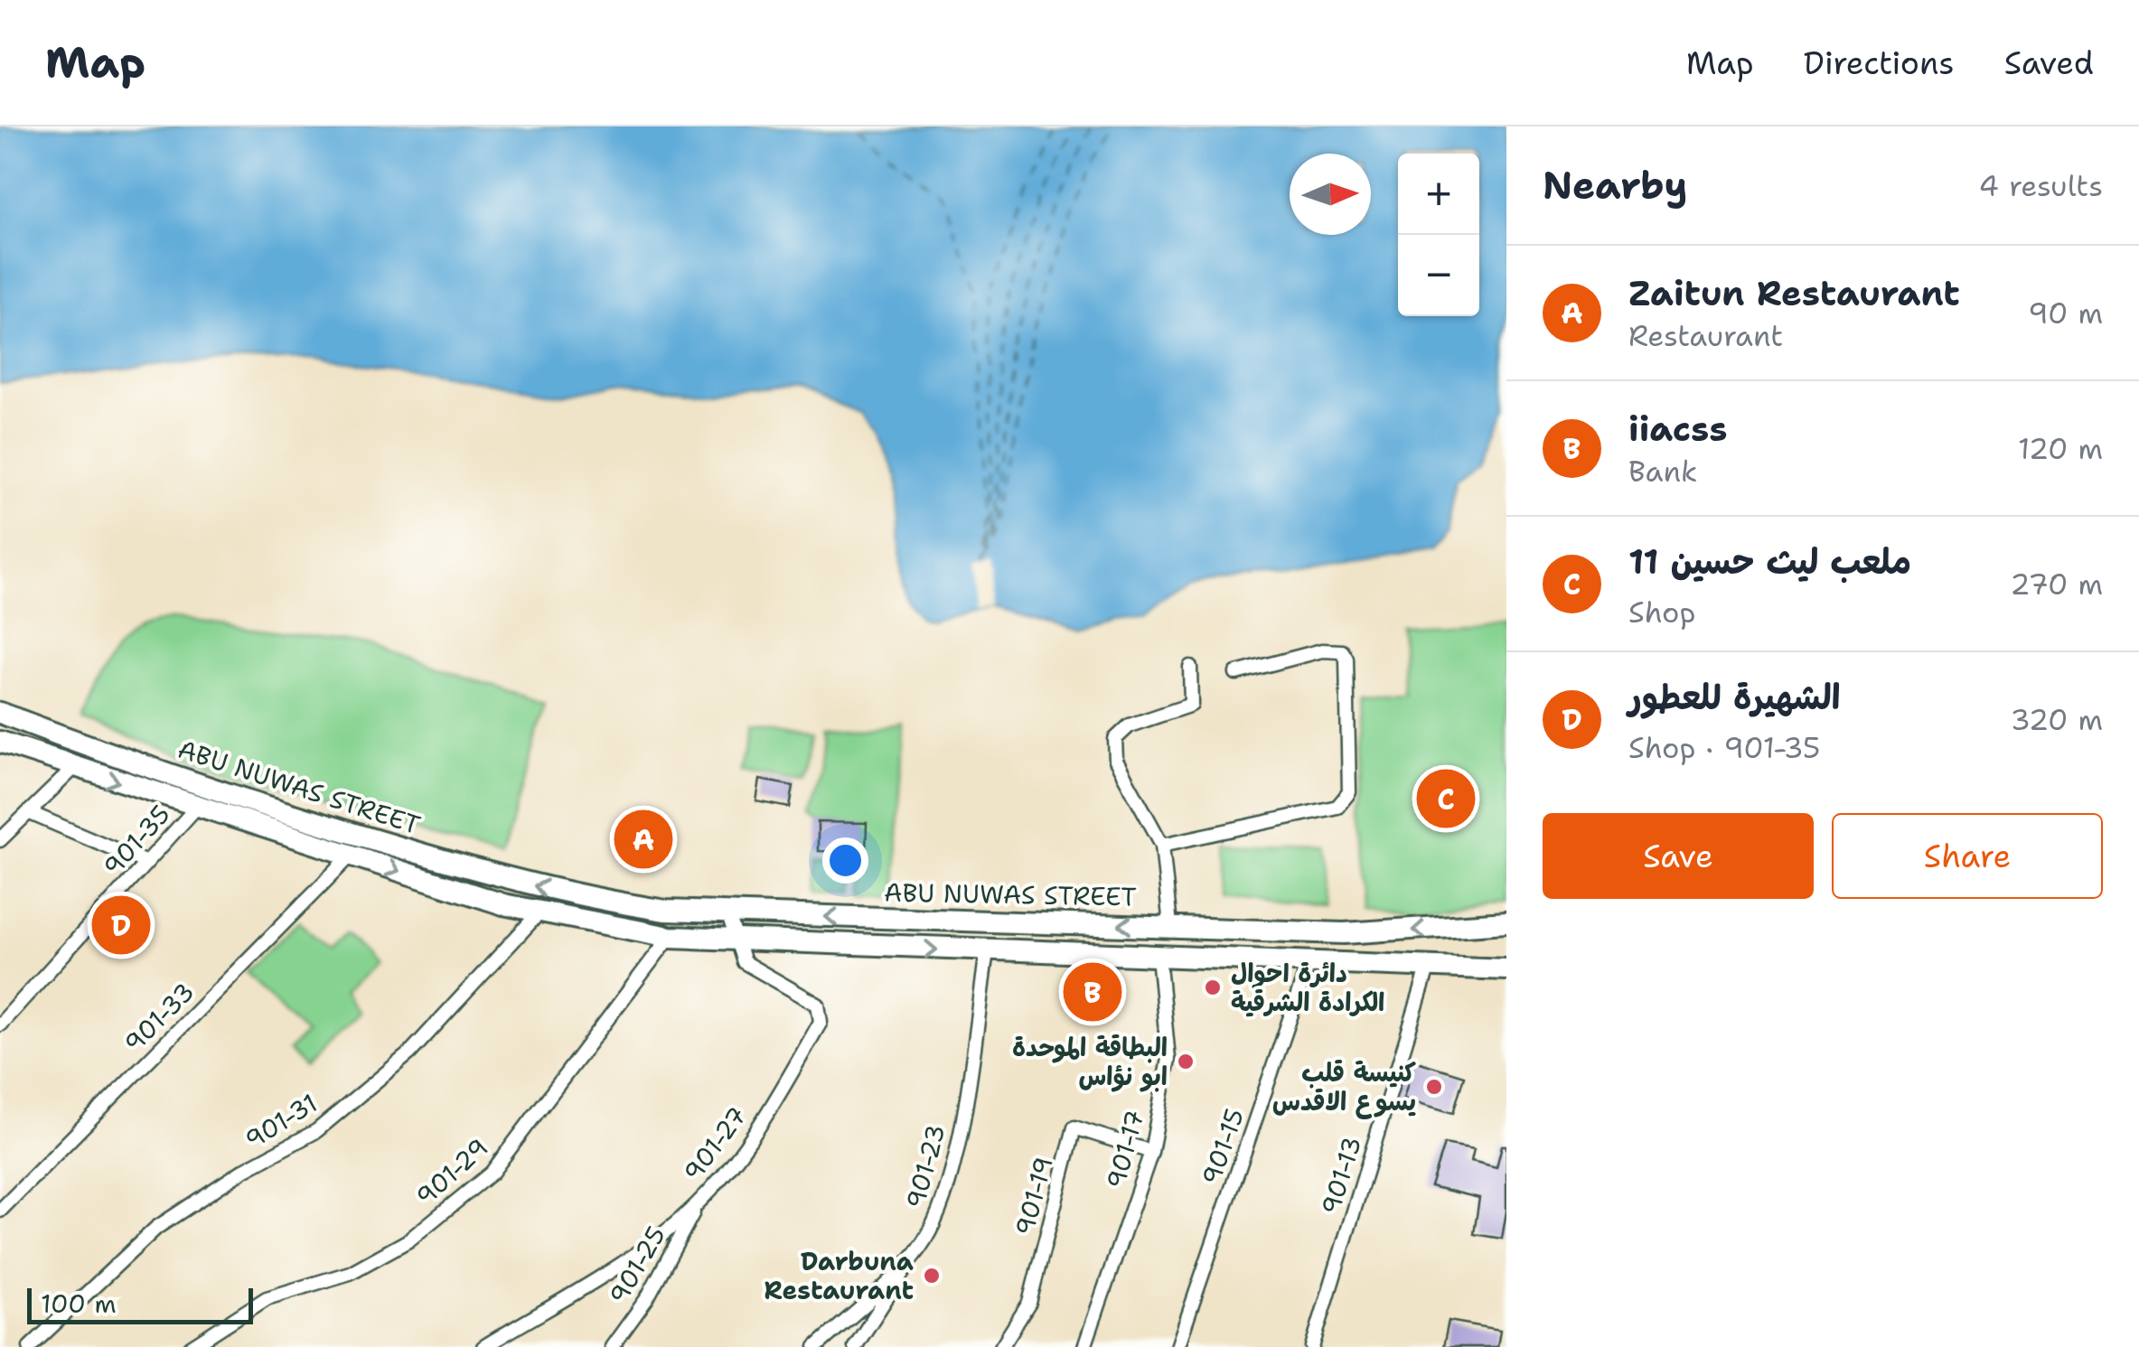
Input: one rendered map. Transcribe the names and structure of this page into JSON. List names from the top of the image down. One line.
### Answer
{"streets":{"main road":["ABU NUWAS STREET"],"street":["901-35","901-33","901-31","901-27","901-15","901-17","901-23","901-29","901-13","901-19","901-25"]},"crossings":[["ABU NUWAS STREET","901-35"],["ABU NUWAS STREET","901-33"],["ABU NUWAS STREET","901-31"],["ABU NUWAS STREET","901-27"],["ABU NUWAS STREET","901-15"],["ABU NUWAS STREET","901-17"],["ABU NUWAS STREET","901-23"],["ABU NUWAS STREET","901-29"],["ABU NUWAS STREET","901-13"],["901-27","901-25"],["901-17","901-19"]],"places":["دائرة احوال الكرادة الشرقية","البطاقة الموحدة ابو نؤاس","كنيسة قلب يسوع الاقدس","Darbuna Restaurant"],"scale_bar":"100 m","north":"right","page":{"header":"Map","nav":["Map","Directions","Saved"],"heading":["Nearby","4 results"],"map_buttons":["+","−"],"list":[{"mark":"A","name":"Zaitun Restaurant","note":"Restaurant","value":"90 m"},{"mark":"B","name":"iiacss","note":"Bank","value":"120 m"},{"mark":"C","name":"ملعب ليث حسين 11","note":"Shop","value":"270 m"},{"mark":"D","name":"الشهيرة للعطور","note":"Shop · 901-35","value":"320 m"}],"pins":["C","A","D","B"],"buttons":["Save","Share"],"scale":"100 m"}}
